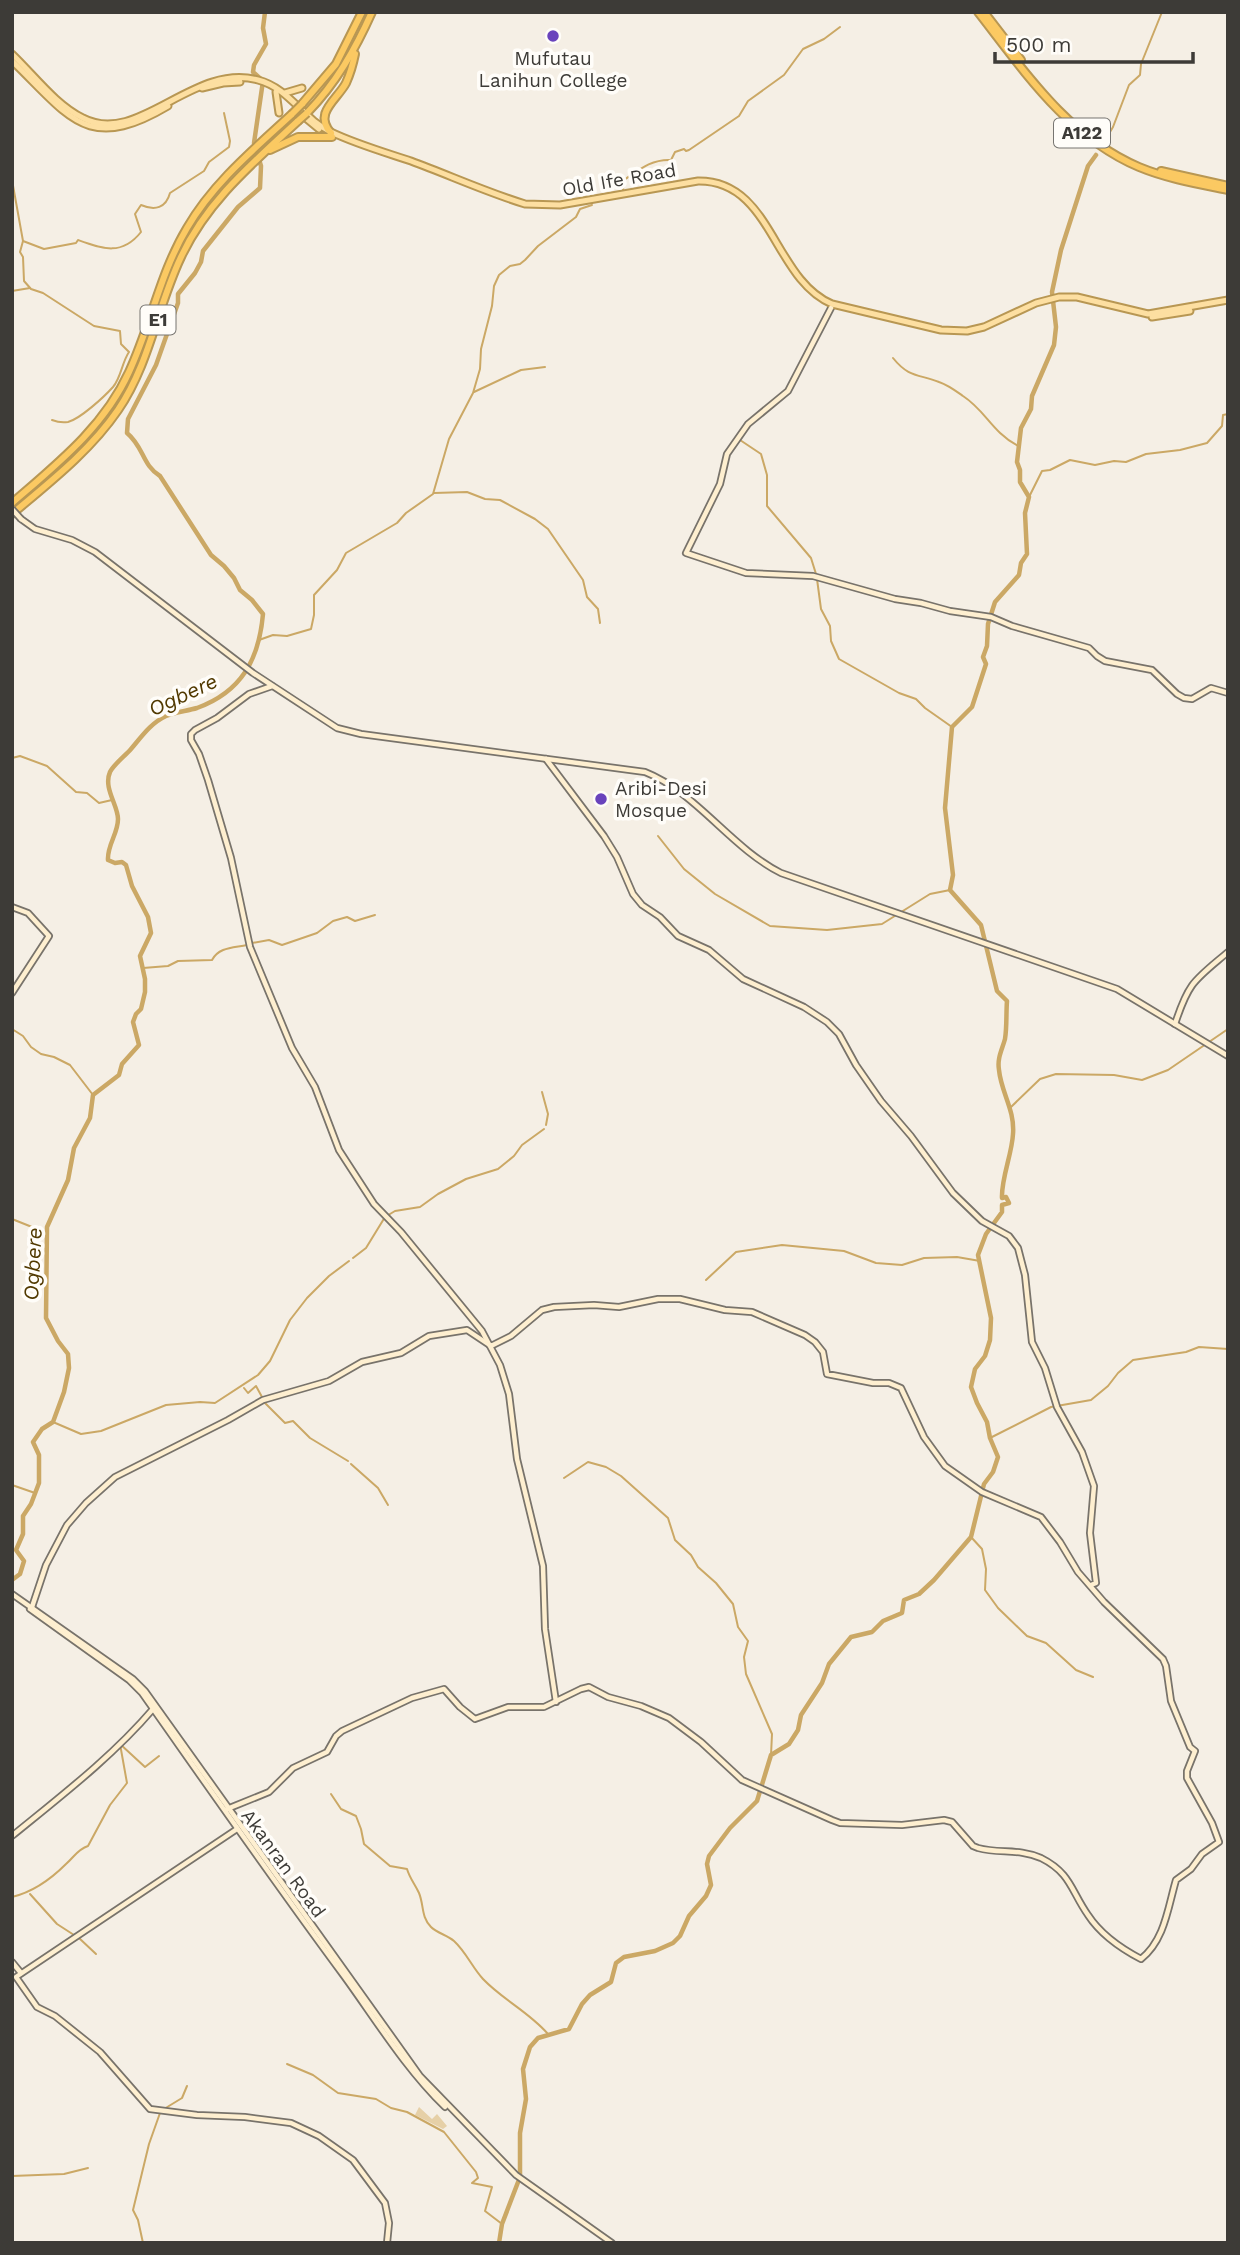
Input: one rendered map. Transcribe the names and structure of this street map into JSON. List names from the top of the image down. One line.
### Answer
{"streets":{"highway":["A122","E1"],"main road":["Old Ife Road"],"street":["Akanran Road"]},"water":["Ogbere"],"places":["Mufutau Lanihun College","Aribi-Desi Mosque"],"scale_bar":"500 m"}
